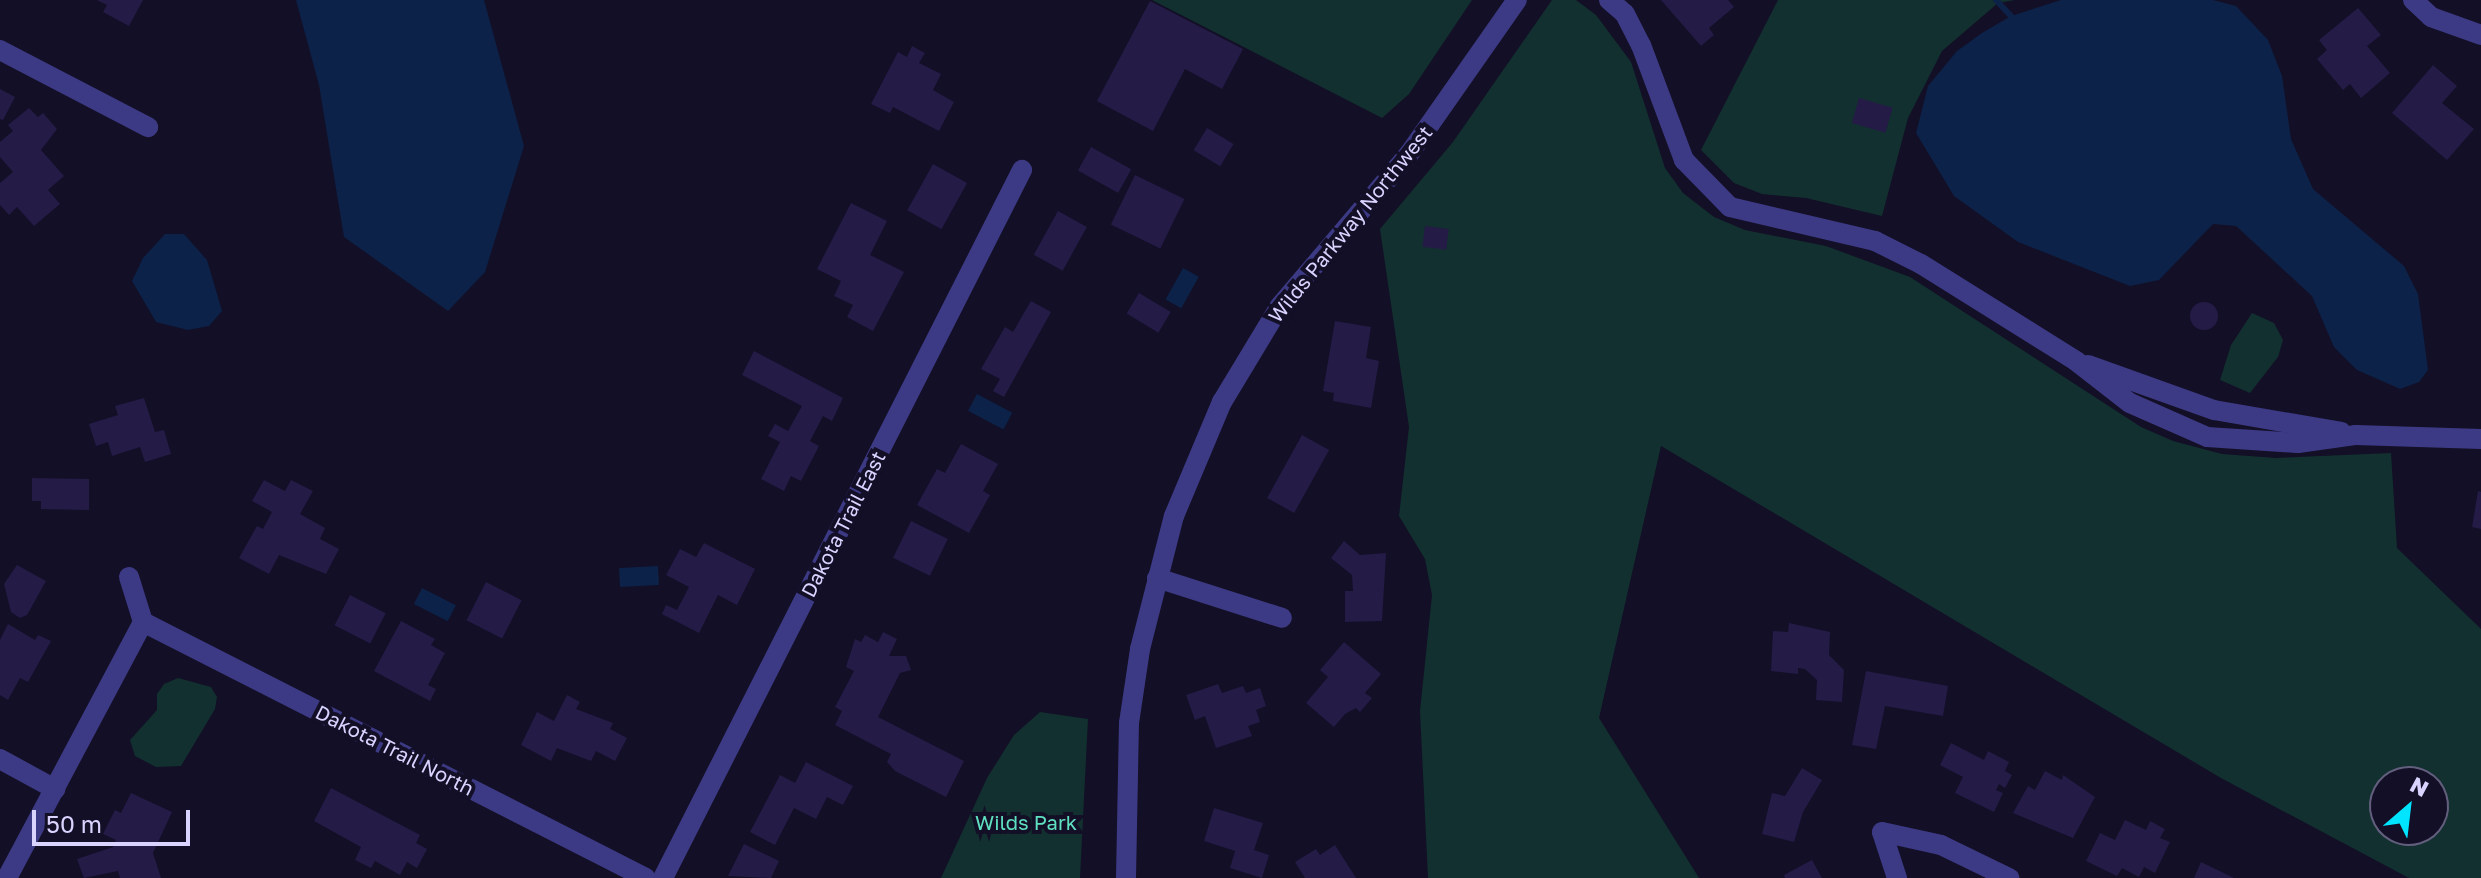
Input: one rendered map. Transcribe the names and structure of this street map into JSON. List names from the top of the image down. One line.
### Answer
{"streets":{"street":["Wilds Parkway Northwest","Dakota Trail East","Dakota Trail North"]},"parks":["Wilds Park"],"scale_bar":"50 m","north":"top right"}
